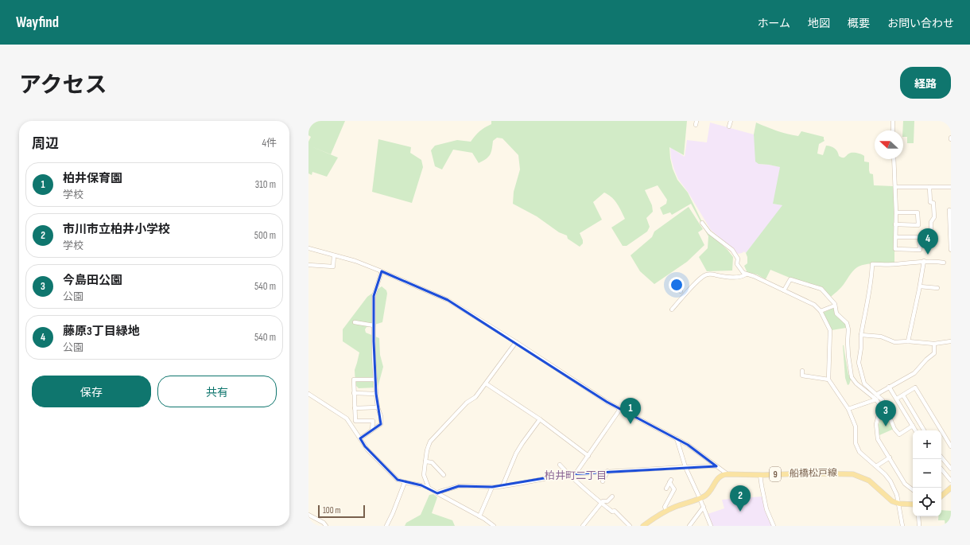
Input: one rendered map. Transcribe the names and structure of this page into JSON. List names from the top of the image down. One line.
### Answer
{"streets":{"main road":["船橋松戸線","9"]},"districts":["柏井町二丁目"],"scale_bar":"100 m","north":"left","page":{"header":"Wayfind","nav":["ホーム","地図","概要","お問い合わせ"],"title":"アクセス","buttons":["経路",["保存","共有"]],"heading":["周辺","4件"],"list":[{"mark":"1","name":"柏井保育園","note":"学校","value":"310 m"},{"mark":"2","name":"市川市立柏井小学校","note":"学校","value":"500 m"},{"mark":"3","name":"今島田公園","note":"公園","value":"540 m"},{"mark":"4","name":"藤原3丁目緑地","note":"公園","value":"540 m"}],"pins":["4","1","3","2"],"map_buttons":["+","−"],"scale":"100 m"}}
